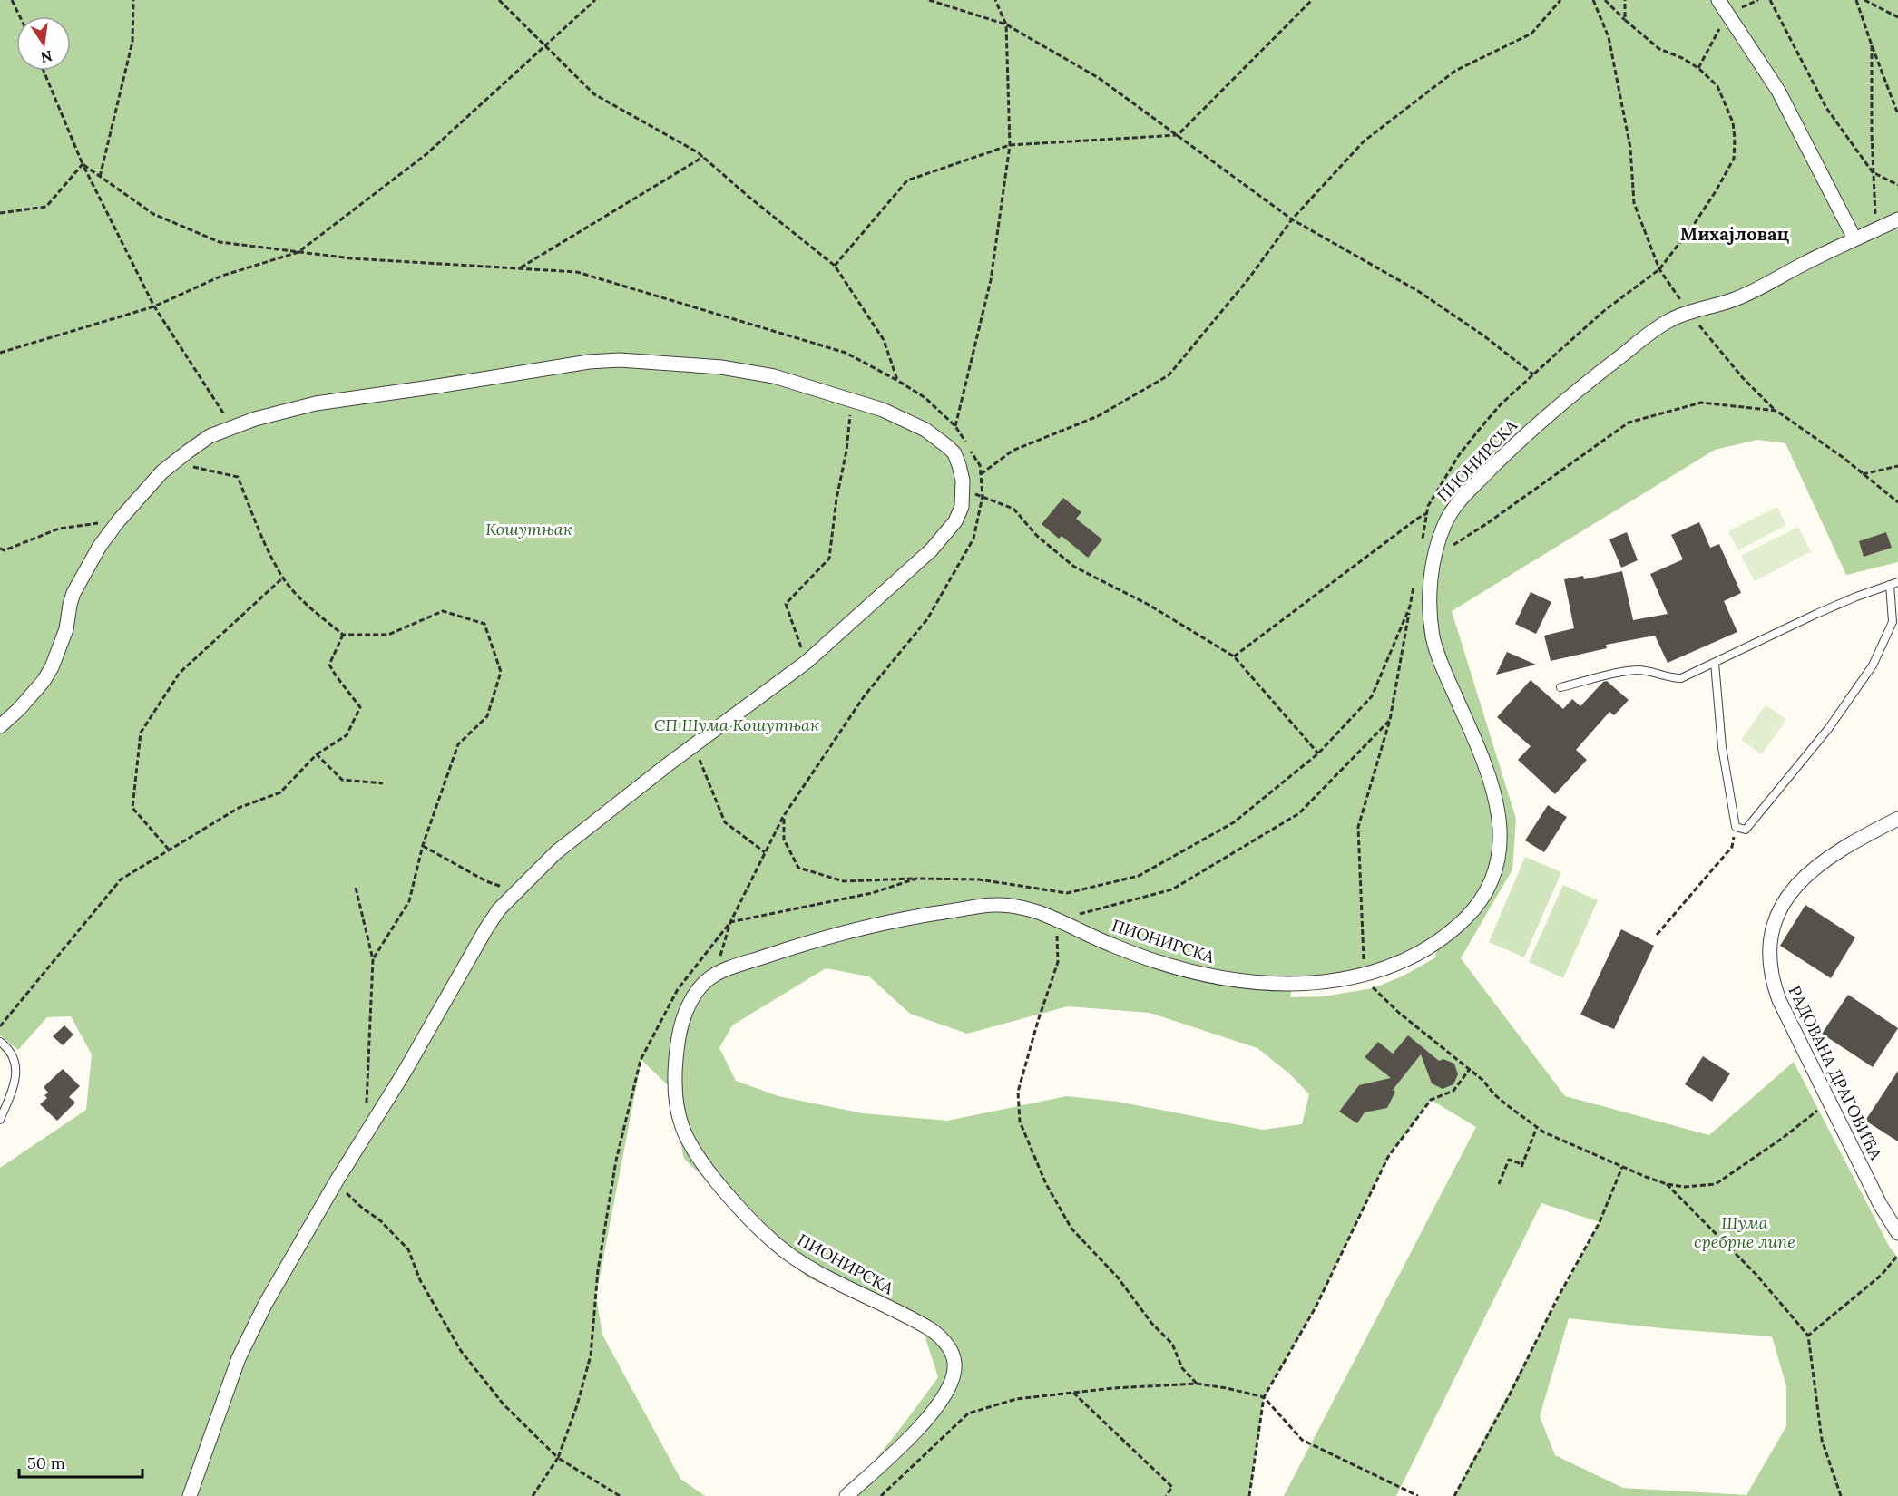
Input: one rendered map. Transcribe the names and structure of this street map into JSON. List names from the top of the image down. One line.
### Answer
{"streets":{"street":["ПИОНИРСКА","РАДОВАНА ДРАГОВИЋА"]},"districts":["Михајловац"],"parks":["Кошутњак","СП Шума Кошутњак","Шума сребрне липе"],"scale_bar":"50 m","north":"bottom"}
